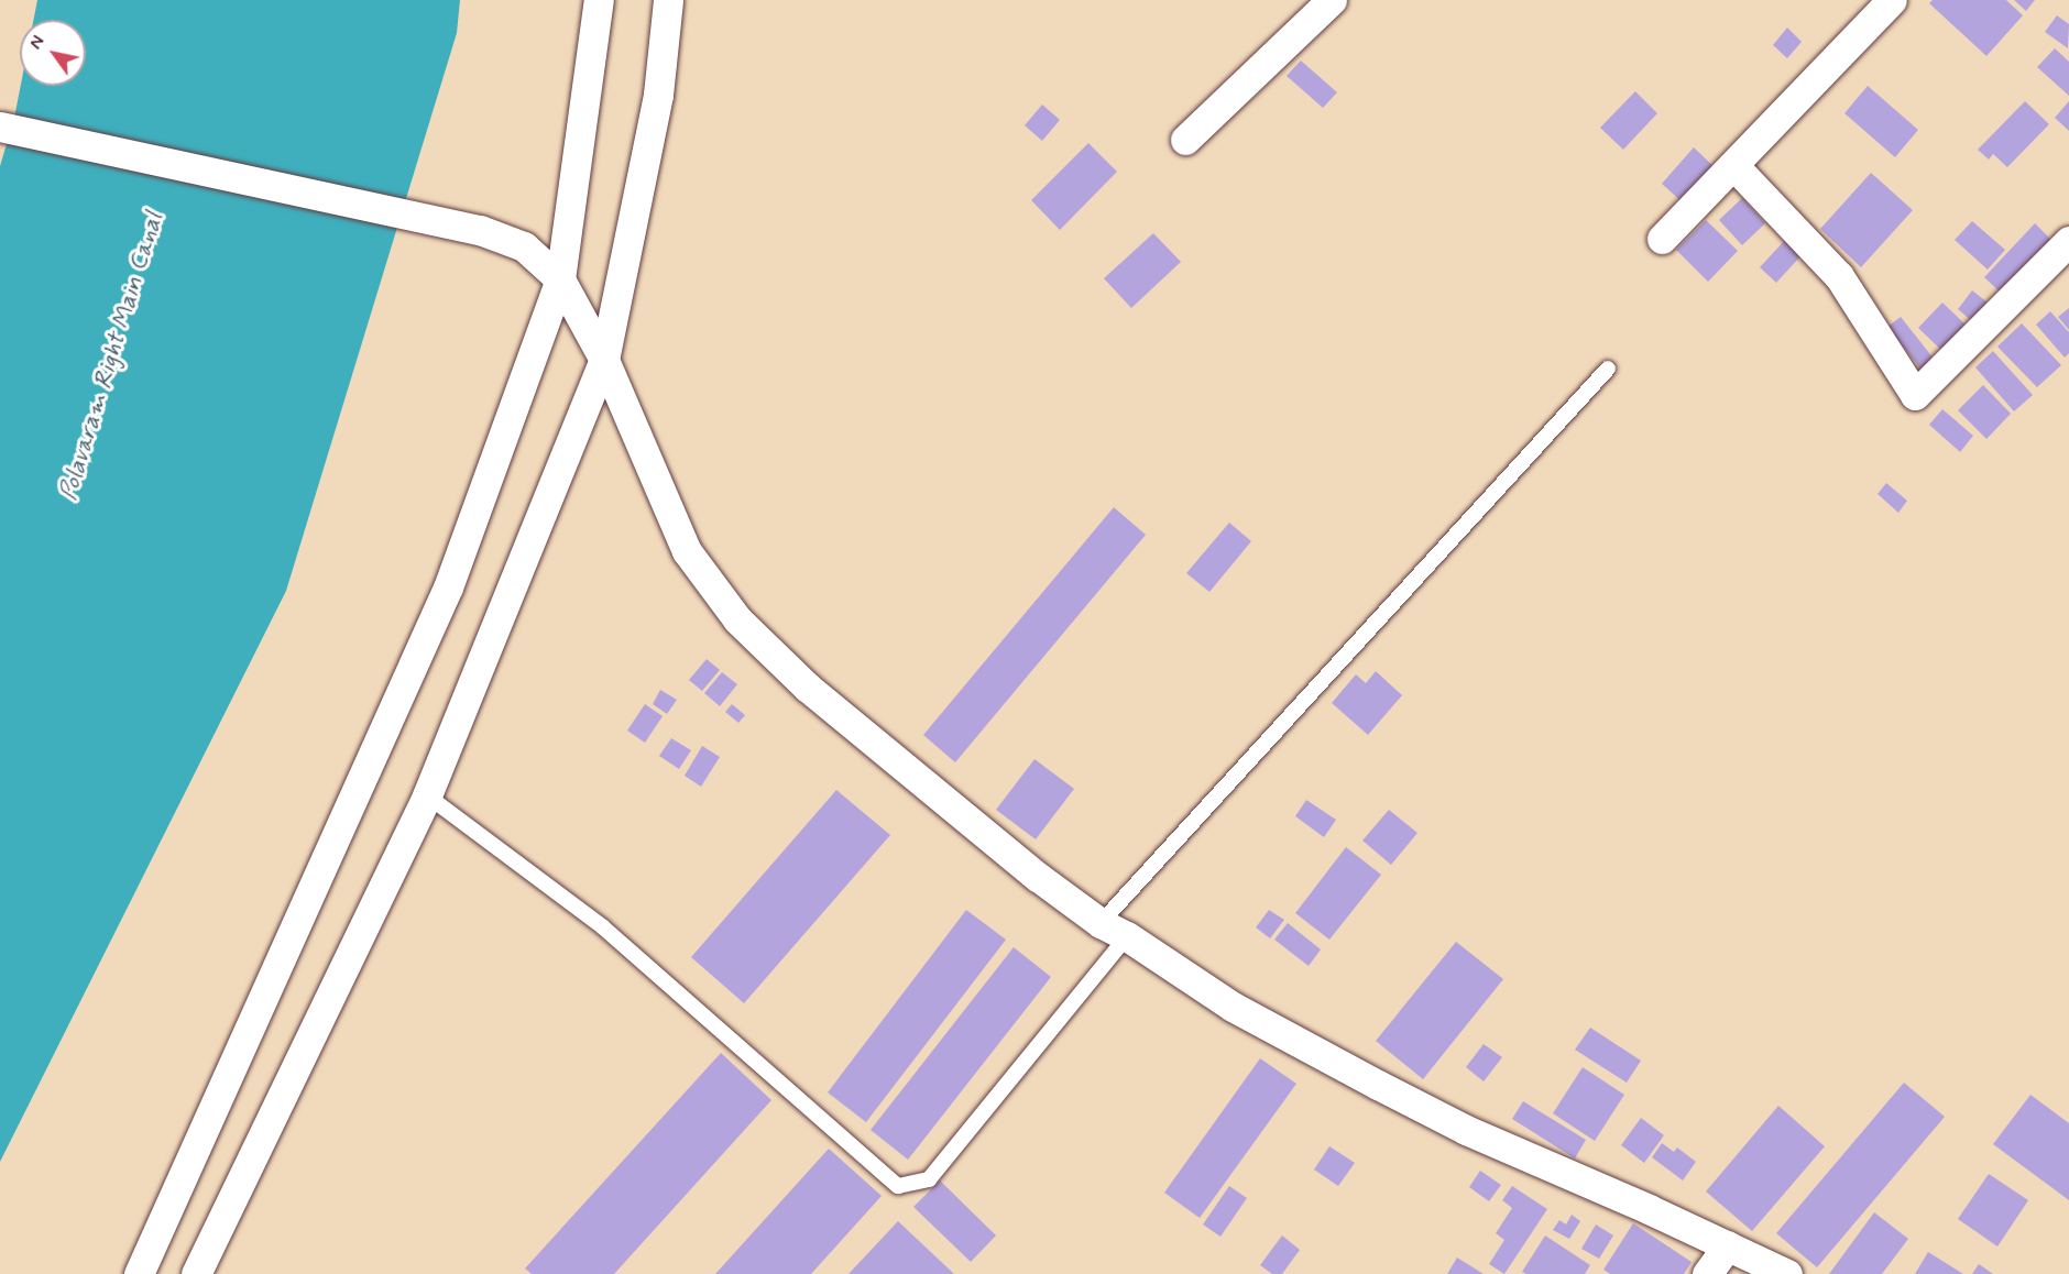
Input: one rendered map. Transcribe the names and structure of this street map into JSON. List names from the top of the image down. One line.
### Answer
{"water":["Polavaram Right Main Canal"],"north":"top left"}
